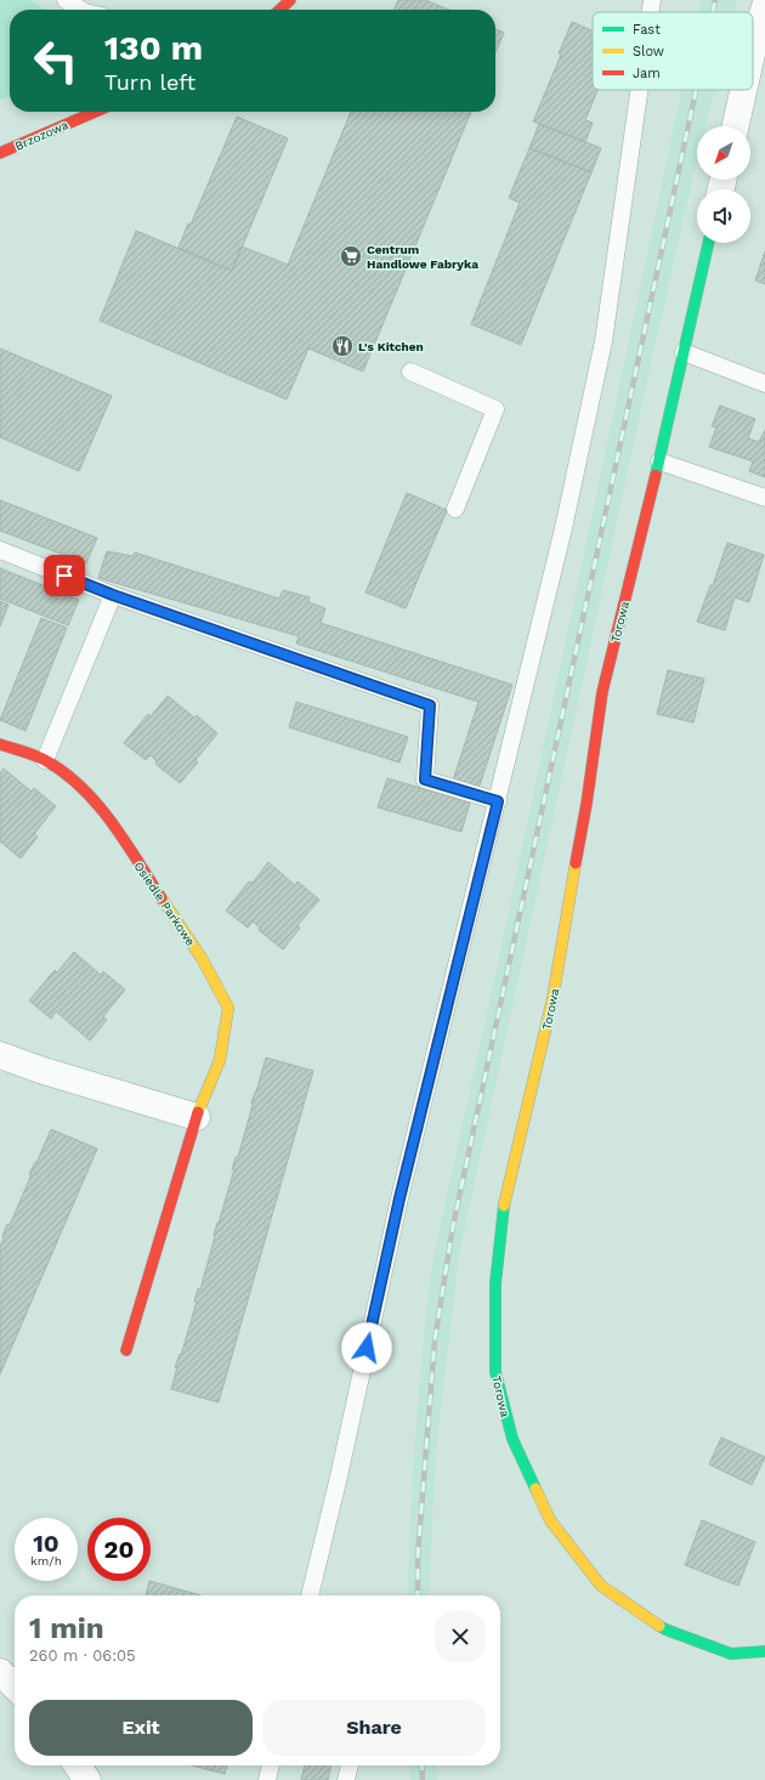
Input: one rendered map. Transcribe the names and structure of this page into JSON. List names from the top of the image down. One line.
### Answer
{"streets":{"street":["Brzozowa","Torowa","Osiedle Parkowe"]},"places":{"supermarket":["Centrum Handlowe Fabryka"],"restaurant":["L's Kitchen"]},"legend":["Fast","Slow","Jam"],"north":"bottom left","page":{"turn":["130 m","Turn left"],"speed":"10 km/h","limit":"20","heading":["1 min","260 m · 06:05"],"buttons":["Exit","Share"]}}
